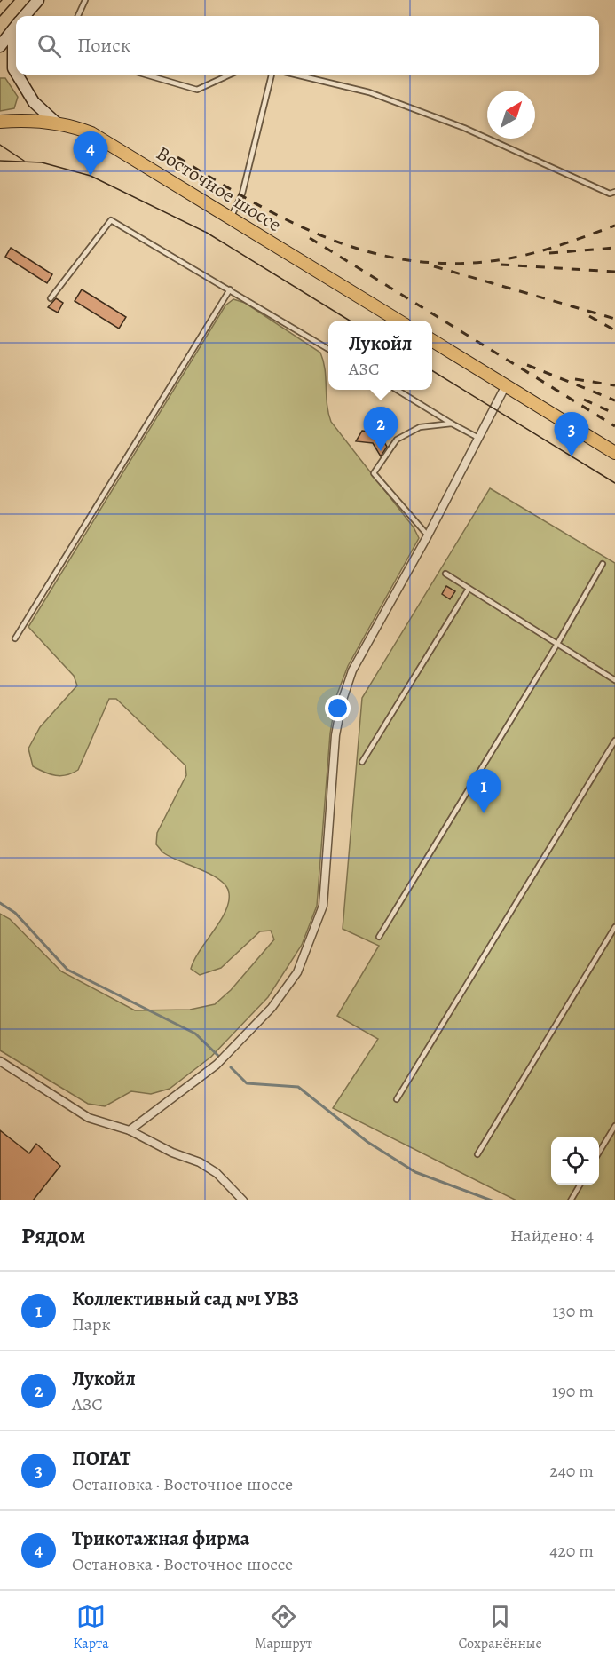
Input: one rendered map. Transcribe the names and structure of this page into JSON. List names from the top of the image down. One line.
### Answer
{"streets":{"main road":["Восточное шоссе"]},"north":"top right","page":{"search":"Поиск","pins":["4","2","3","1"],"popup":["Лукойл","АЗС"],"heading":["Рядом","Найдено: 4"],"list":[{"mark":"1","name":"Коллективный сад №1 УВЗ","note":"Парк","value":"130 m"},{"mark":"2","name":"Лукойл","note":"АЗС","value":"190 m"},{"mark":"3","name":"ПОГАТ","note":"Остановка · Восточное шоссе","value":"240 m"},{"mark":"4","name":"Трикотажная фирма","note":"Остановка · Восточное шоссе","value":"420 m"}],"nav":["Карта","Маршрут","Сохранённые"]}}
